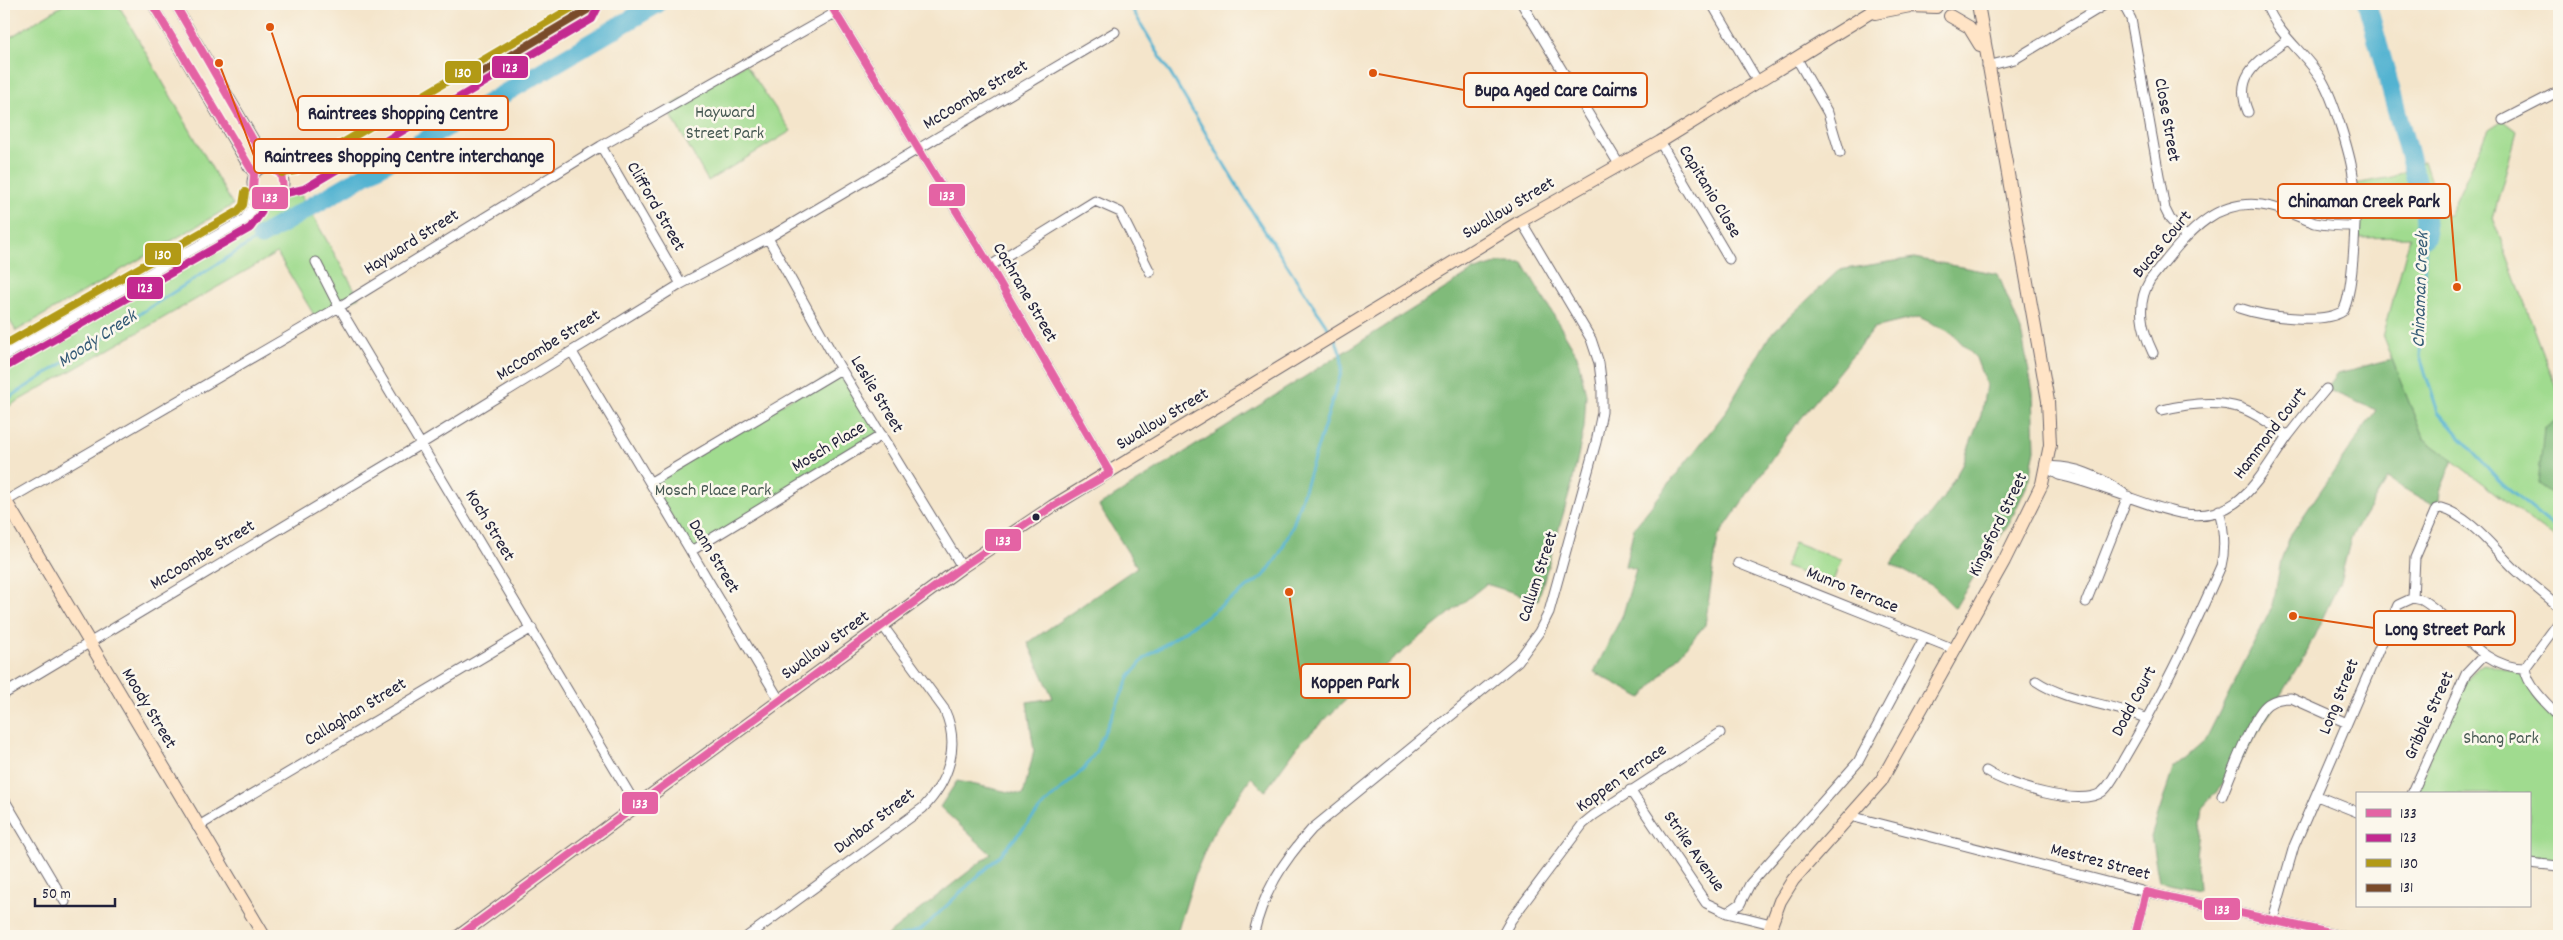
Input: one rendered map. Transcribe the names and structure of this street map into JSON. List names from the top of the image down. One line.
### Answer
{"streets":{"street":["McCoombe Street","Close Street","Capitanio Close","Clifford Street","Swallow Street","Hayward Street","Bucas Court","Cochrane Street","Leslie Street","Hammond Court","Mosch Place","Kingsford Street","Koch Street","Dann Street","Callum Street","Munro Terrace","Long Street","Dodd Court","Moody Street","Callaghan Street","Gribble Street","Koppen Terrace","Dunbar Street","Strike Avenue","Mestrez Street"]},"crossings":[["McCoombe Street","Clifford Street"],["McCoombe Street","Cochrane Street"],["McCoombe Street","Leslie Street"],["McCoombe Street","Koch Street"],["McCoombe Street","Dann Street"],["McCoombe Street","Moody Street"],["Close Street","Bucas Court"],["Capitanio Close","Swallow Street"],["Clifford Street","Hayward Street"],["Swallow Street","Cochrane Street"],["Swallow Street","Leslie Street"],["Swallow Street","Kingsford Street"],["Swallow Street","Koch Street"],["Swallow Street","Dann Street"],["Swallow Street","Callum Street"],["Swallow Street","Dunbar Street"],["Hayward Street","Cochrane Street"],["Hayward Street","Koch Street"],["Hayward Street","Moody Street"],["Leslie Street","Mosch Place"],["Hammond Court","Kingsford Street"],["Hammond Court","Dodd Court"],["Mosch Place","Dann Street"],["Kingsford Street","Munro Terrace"],["Kingsford Street","Strike Avenue"],["Kingsford Street","Mestrez Street"],["Koch Street","Callaghan Street"],["Long Street","Mestrez Street"],["Moody Street","Callaghan Street"],["Koppen Terrace","Strike Avenue"]],"water":["Chinaman Creek","Moody Creek"],"parks":["Hayward Street Park","Mosch Place Park","Shang Park"],"places":["Raintrees Shopping Centre","Raintrees Shopping Centre interchange","Bupa Aged Care Cairns","Chinaman Creek Park","Koppen Park","Long Street Park"],"lines":["transit line 133","transit line 130","transit line 131","transit line 123"],"legend":["133","123","130","131"],"scale_bar":"50 m"}
